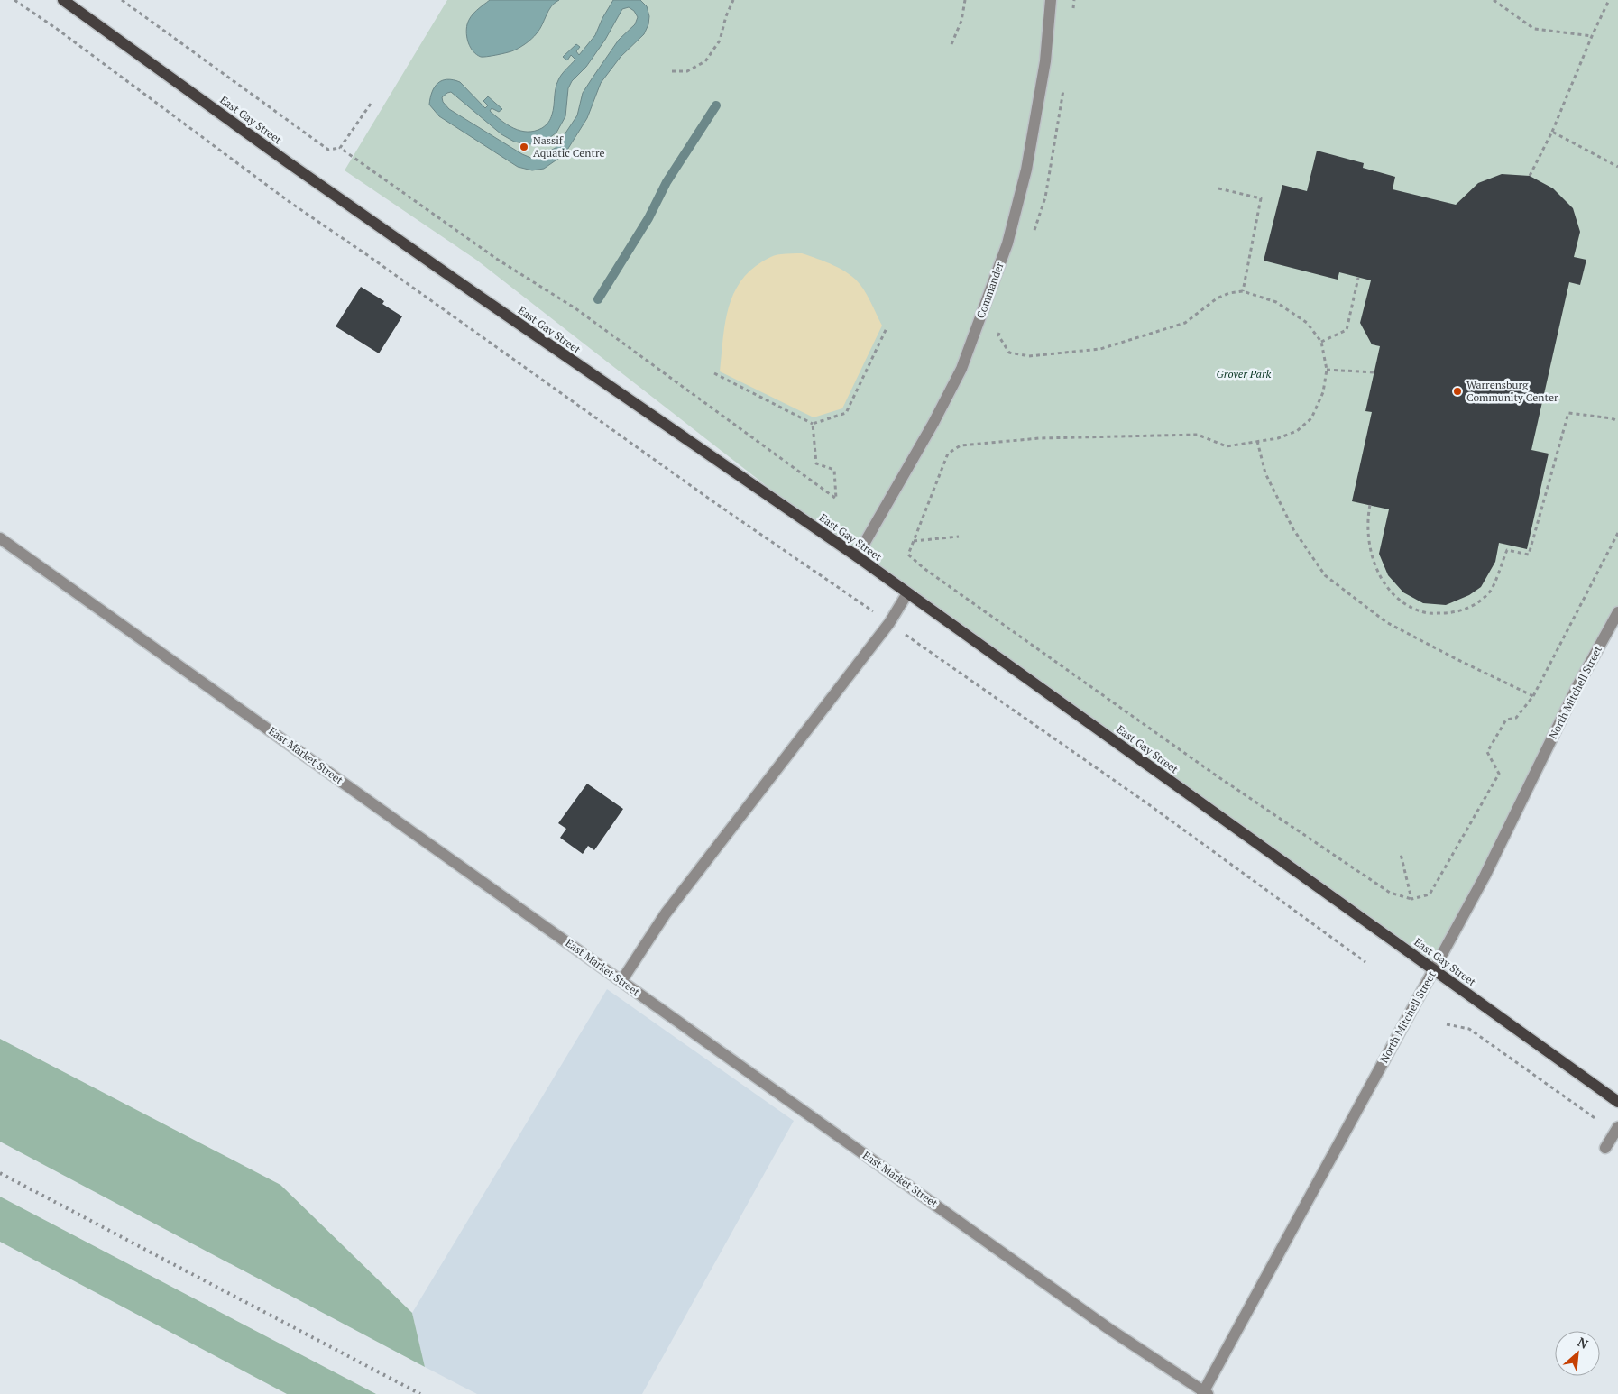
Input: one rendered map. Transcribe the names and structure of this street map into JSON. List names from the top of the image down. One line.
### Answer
{"streets":{"main road":["East Gay Street"],"street":["Commander","North Mitchell Street","East Market Street"]},"crossings":[["East Gay Street","Commander"],["East Gay Street","North Mitchell Street"],["North Mitchell Street","East Market Street"]],"parks":["Grover Park"],"places":["Nassif Aquatic Centre","Warrensburg Community Center"],"north":"top right"}
